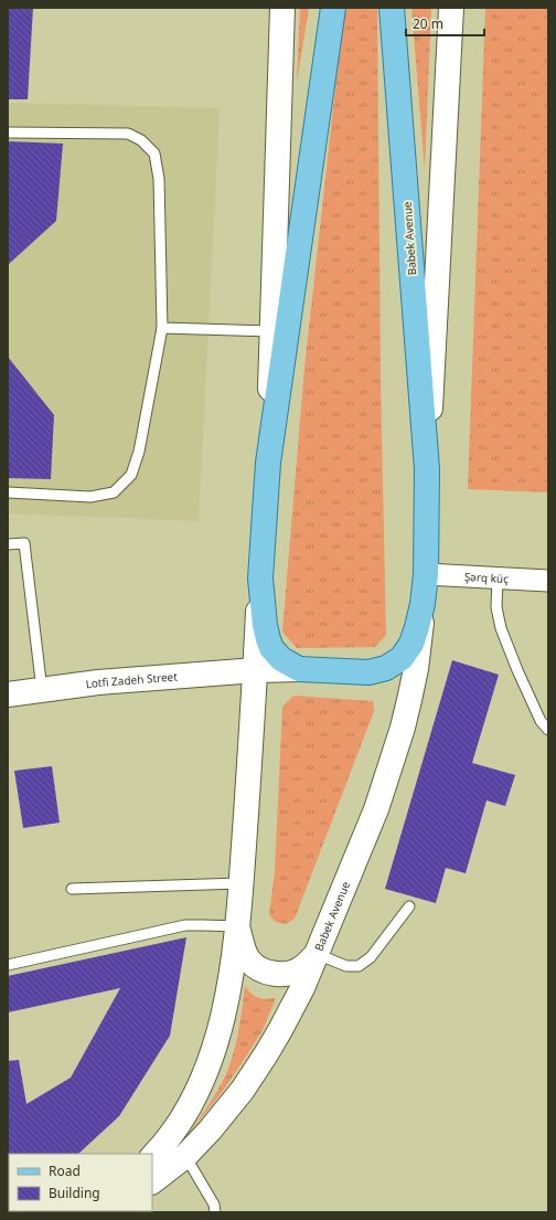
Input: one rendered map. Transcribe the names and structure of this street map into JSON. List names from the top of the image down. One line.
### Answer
{"streets":{"main road":["Babek Avenue","Lotfi Zadeh Street"],"street":["Şərq küç"]},"crossings":[["Babek Avenue","Şərq küç"],["Babek Avenue","Lotfi Zadeh Street"]],"legend":["Road","Building"],"scale_bar":"20 m"}
